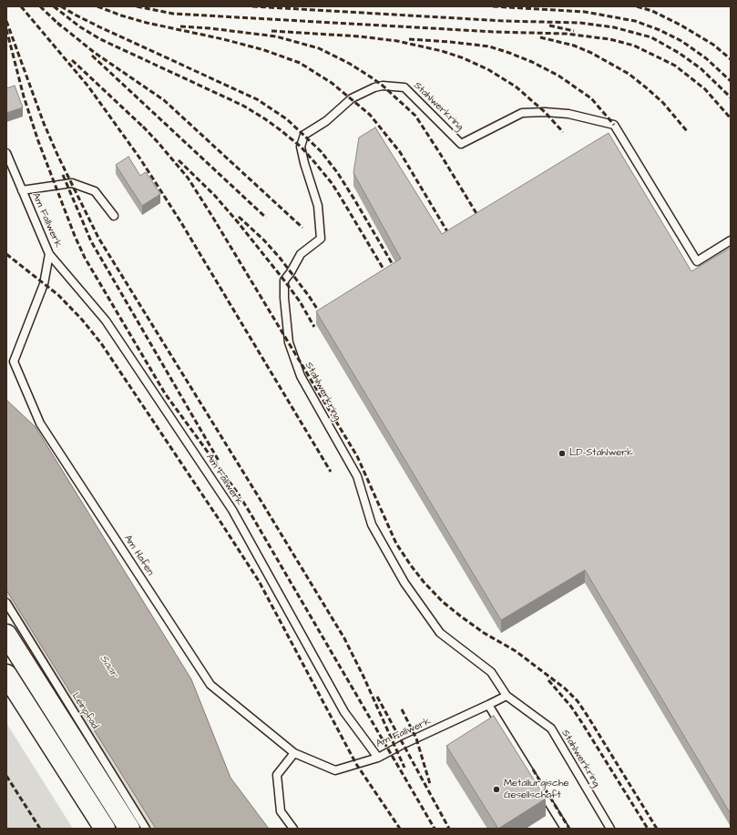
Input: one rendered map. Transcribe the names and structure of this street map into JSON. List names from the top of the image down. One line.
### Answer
{"streets":{"lane":["Stahlwerkring","Am Fallwerk","Am Hafen","Leinpfad"]},"crossings":[["Stahlwerkring","Am Fallwerk"],["Am Fallwerk","Am Hafen"]],"water":["Saar"],"places":["LD-Stahlwerk","Metallurgische Gesellschaft"]}
